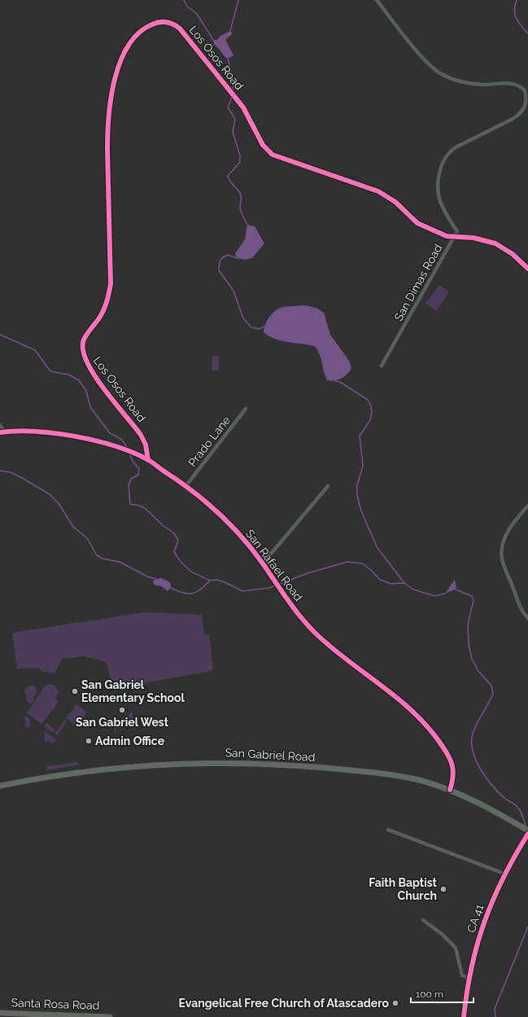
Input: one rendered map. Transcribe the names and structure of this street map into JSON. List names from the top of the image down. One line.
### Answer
{"streets":{"main road":["CA 41"],"street":["Los Osos Road","San Dimas Road","Prado Lane","San Rafael Road","San Gabriel Road","Santa Rosa Road"]},"crossings":[["Los Osos Road","San Dimas Road"],["Los Osos Road","San Rafael Road"],["Prado Lane","San Rafael Road"],["San Rafael Road","San Gabriel Road"]],"places":["San Gabriel Elementary School","San Gabriel West","Admin Office","Faith Baptist Church","Evangelical Free Church of Atascadero"],"scale_bar":"100 m"}
